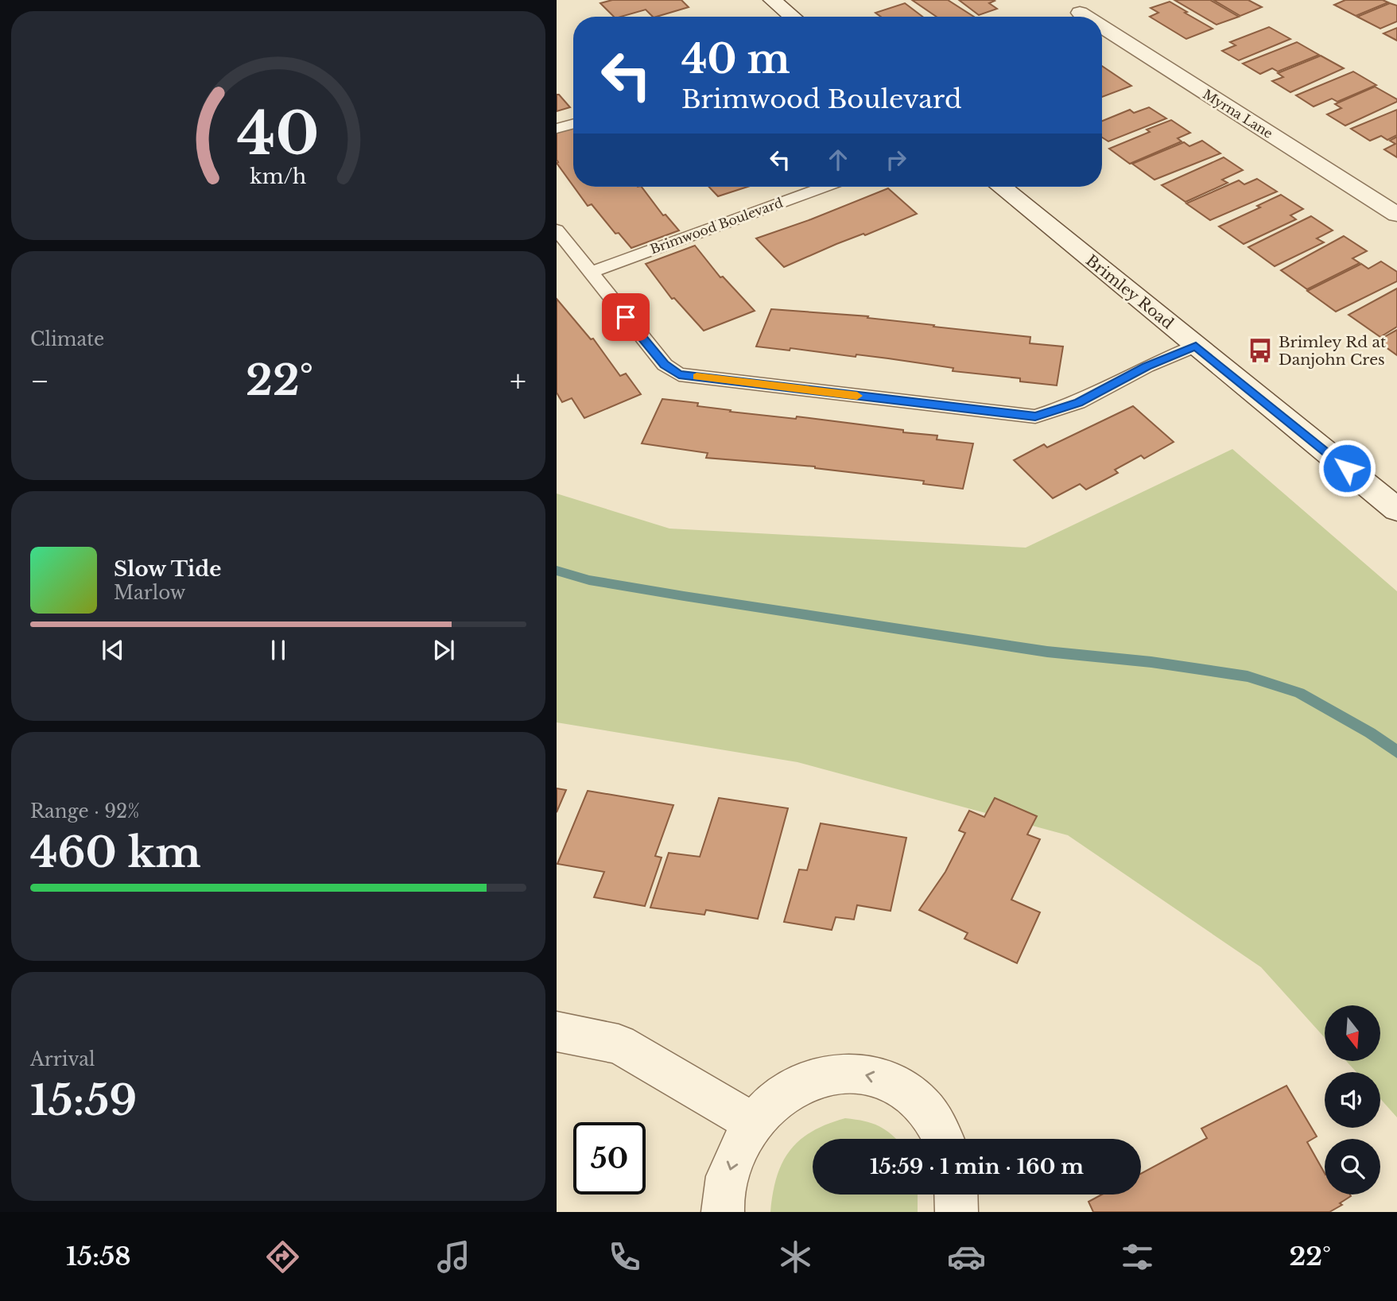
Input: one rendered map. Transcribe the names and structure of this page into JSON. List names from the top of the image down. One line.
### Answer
{"streets":{"street":["Myrna Lane","Brimley Road"],"lane":["Brimwood Boulevard"]},"places":{"bus stop":["Brimley Rd at Danjohn Cres"]},"north":"bottom","page":{"turn":["40 m","Brimwood Boulevard"],"tile":["Climate",["Range · 92%","460 km"],["Arrival","15:59"]],"heat":["−","22°","+"],"song":["Slow Tide","Marlow"],"limit":"50","trip":"15:59 · 1 min · 160 m","tabs":["15:58","22°"],"gauge":["40","km/h"]}}
